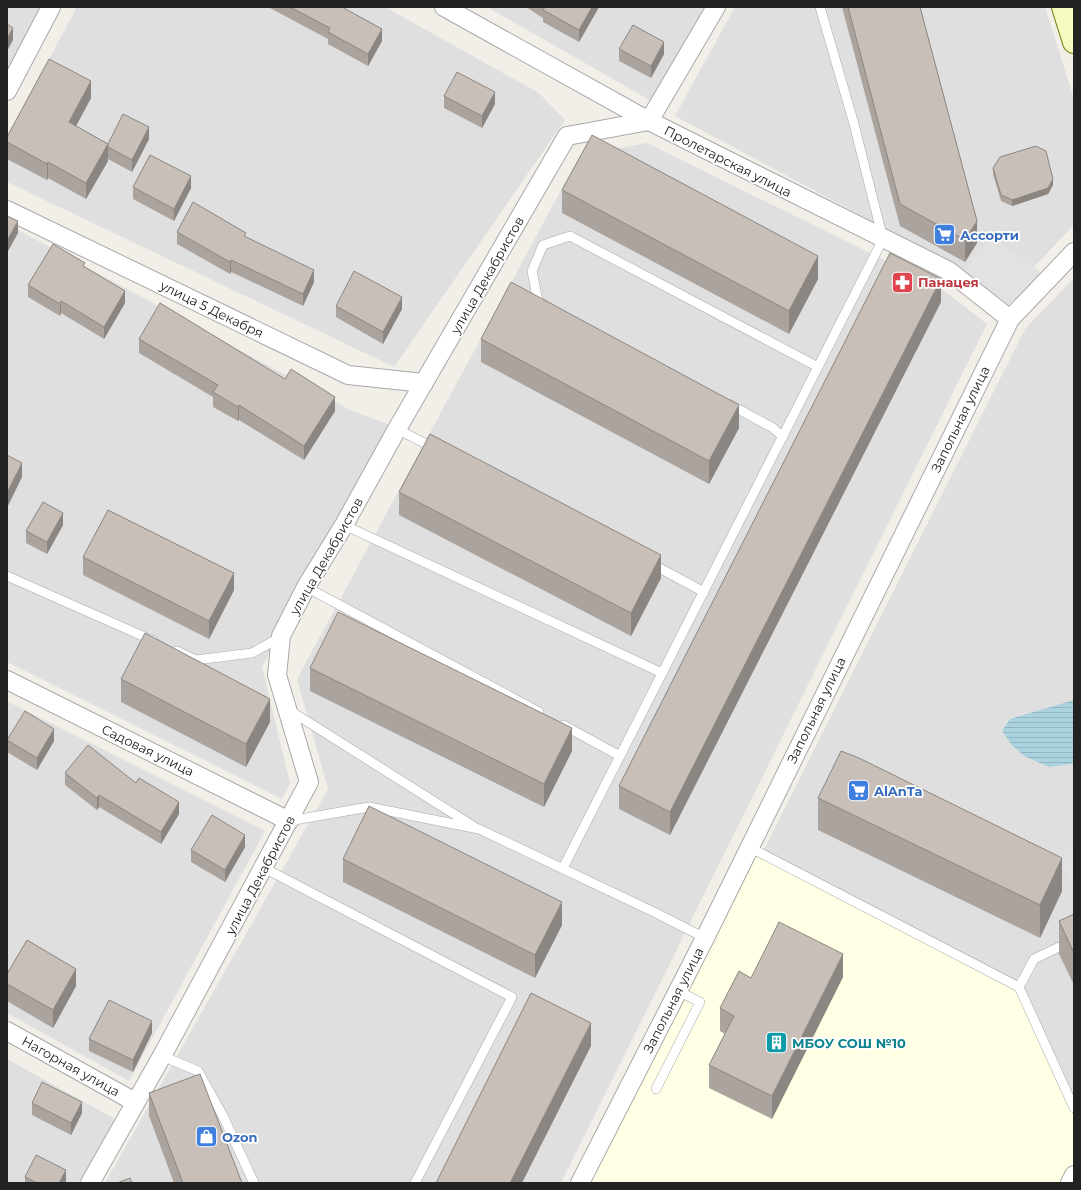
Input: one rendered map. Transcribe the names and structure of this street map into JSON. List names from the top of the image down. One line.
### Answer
{"streets":{"street":["Пролетарская улица","улица Декабристов","улица 5 Декабря","Запольная улица","Садовая улица","Нагорная улица"]},"crossings":[["Пролетарская улица","улица Декабристов"],["Пролетарская улица","Запольная улица"],["улица Декабристов","улица 5 Декабря"],["улица Декабристов","Садовая улица"],["улица Декабристов","Нагорная улица"]],"places":{"supermarket":["Ассорти","AlAnTa"],"pharmacy":["Панацея"],"building":["МБОУ СОШ №10"],"shop":["Ozon"]}}
